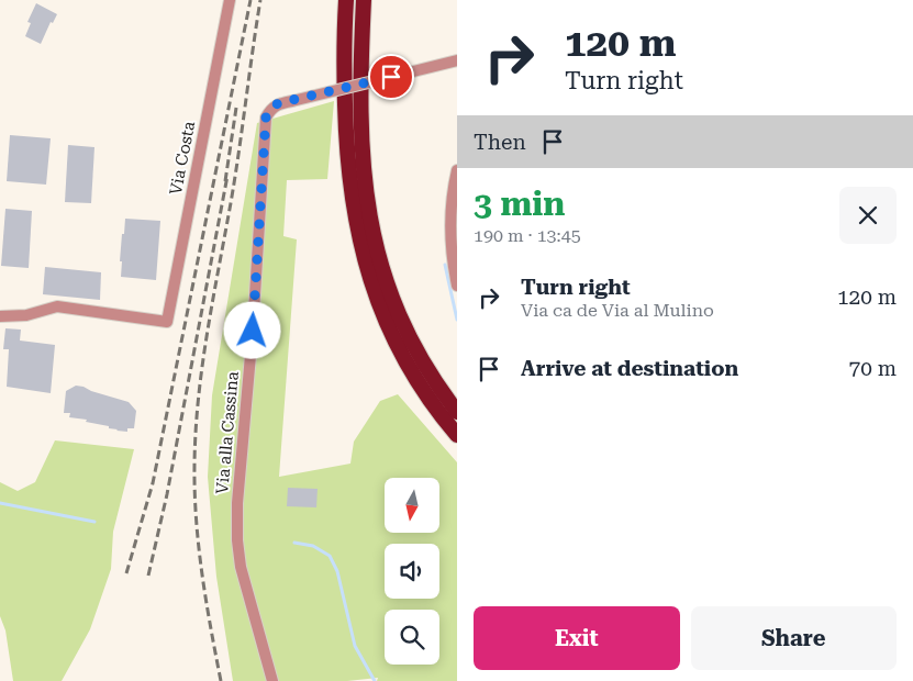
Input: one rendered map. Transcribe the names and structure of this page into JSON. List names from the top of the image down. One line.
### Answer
{"streets":{"street":["Via Costa","Via alla Cassina"]},"north":"bottom","page":{"turn":["120 m","Turn right"],"then":"Then","heading":["3 min","190 m · 13:45"],"list":[{"name":"Turn right","note":"Via ca de Via al Mulino","value":"120 m"},{"name":"Arrive at destination","value":"70 m"}],"buttons":["Exit","Share"]}}
